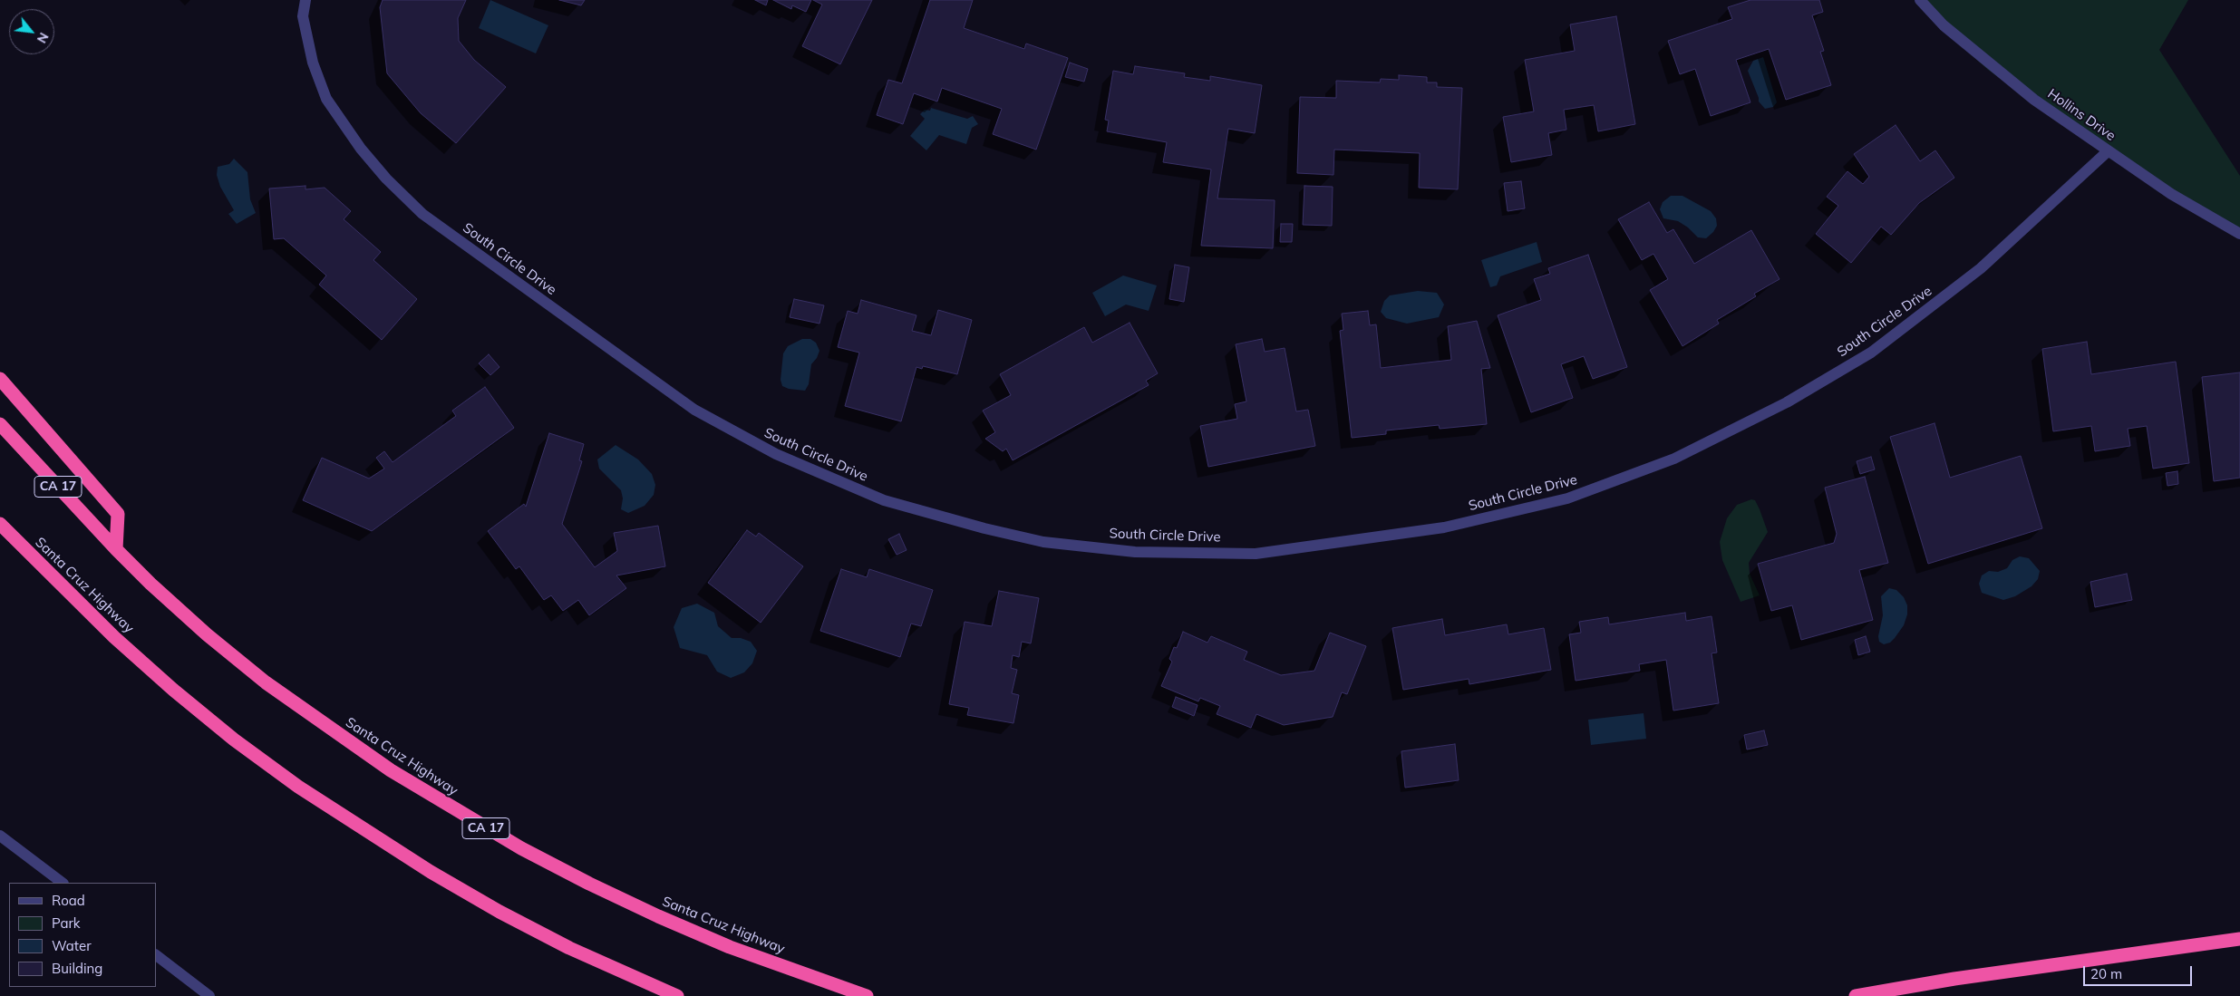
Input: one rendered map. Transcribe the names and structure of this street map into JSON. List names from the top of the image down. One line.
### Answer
{"streets":{"highway":["CA 17","Santa Cruz Highway"],"street":["Hollins Drive","South Circle Drive"]},"crossings":[["Hollins Drive","South Circle Drive"]],"legend":["Road","Park","Water","Building"],"scale_bar":"20 m","north":"bottom right"}
